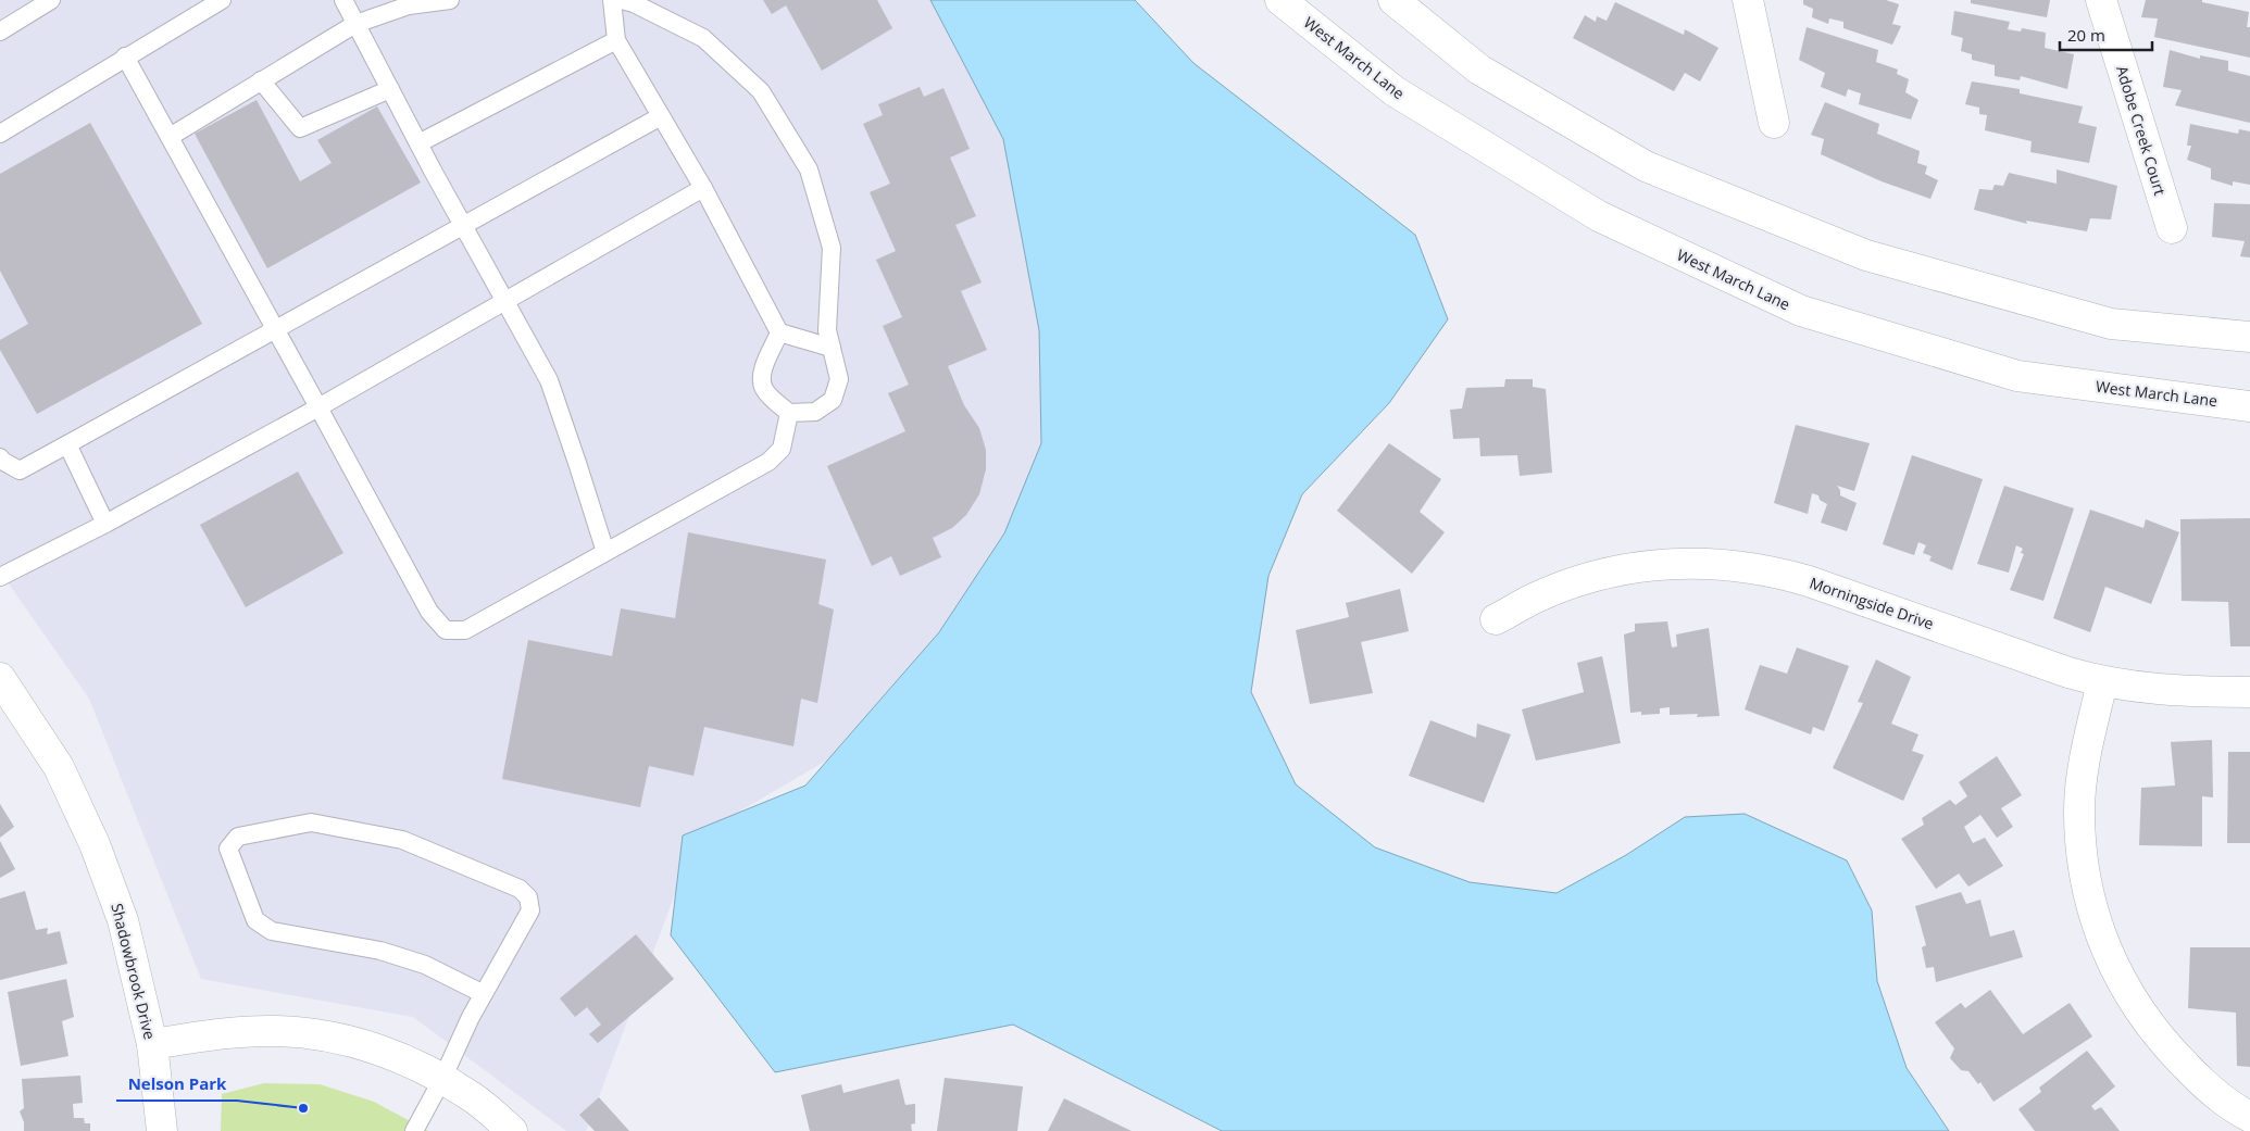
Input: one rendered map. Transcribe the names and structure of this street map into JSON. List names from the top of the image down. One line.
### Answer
{"streets":{"street":["West March Lane","Adobe Creek Court","Morningside Drive","Shadowbrook Drive"]},"places":["Nelson Park"],"scale_bar":"20 m"}
